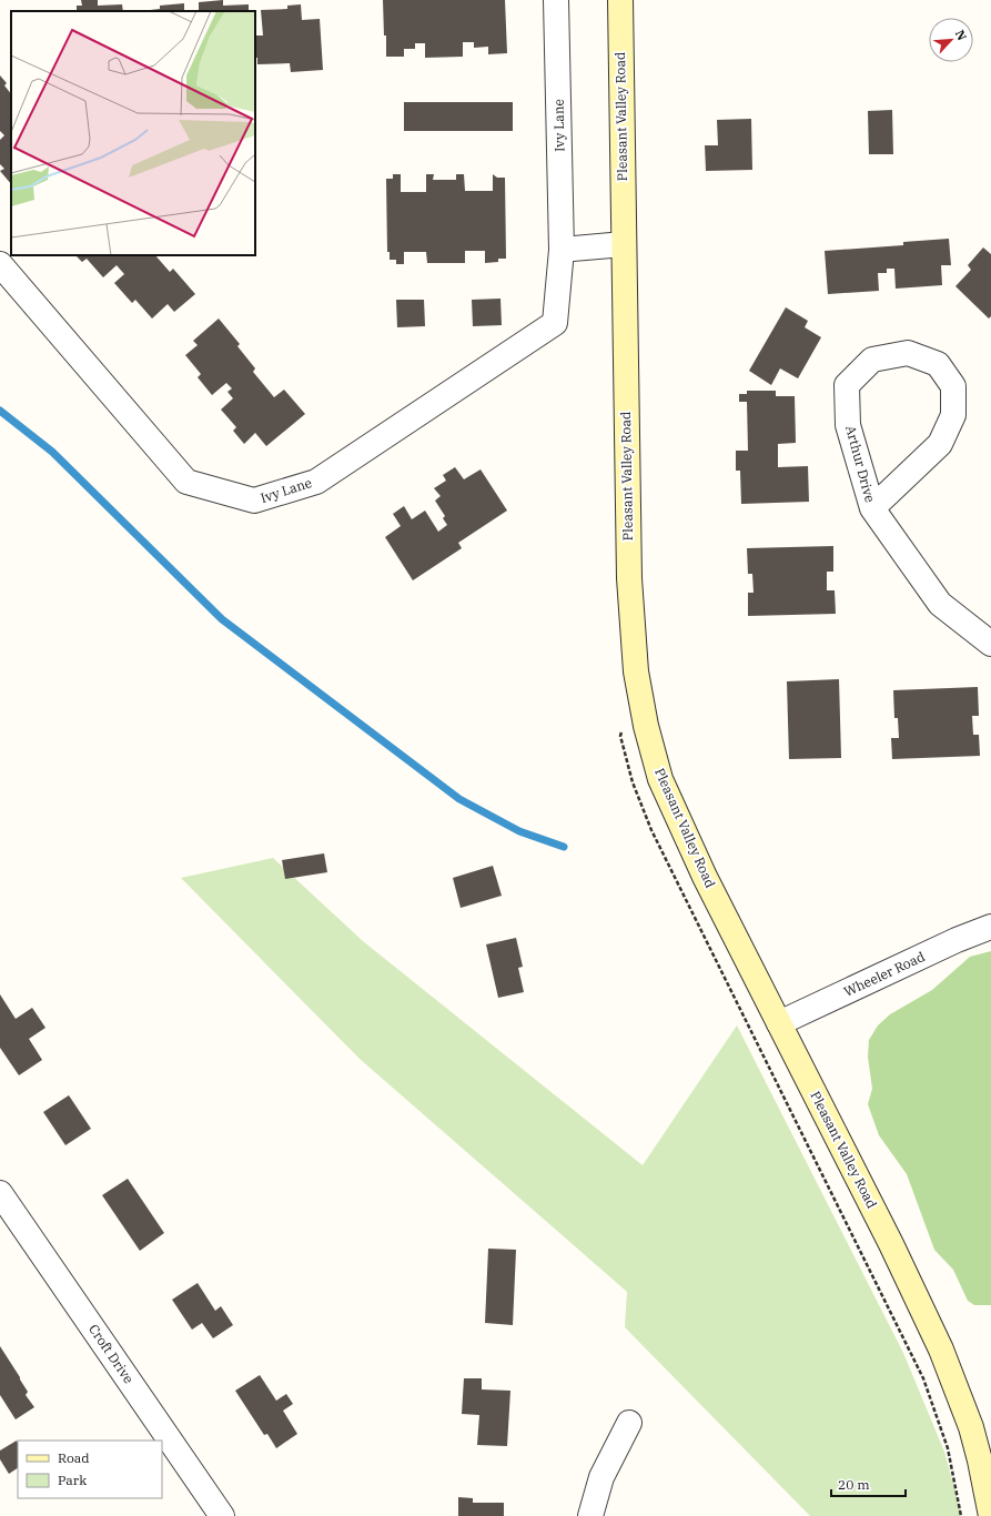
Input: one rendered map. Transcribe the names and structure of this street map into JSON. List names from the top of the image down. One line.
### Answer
{"streets":{"main road":["Pleasant Valley Road"],"street":["Ivy Lane","Arthur Drive","Wheeler Road","Croft Drive"]},"crossings":[["Pleasant Valley Road","Wheeler Road"]],"legend":["Road","Park"],"scale_bar":"20 m","north":"top right"}
